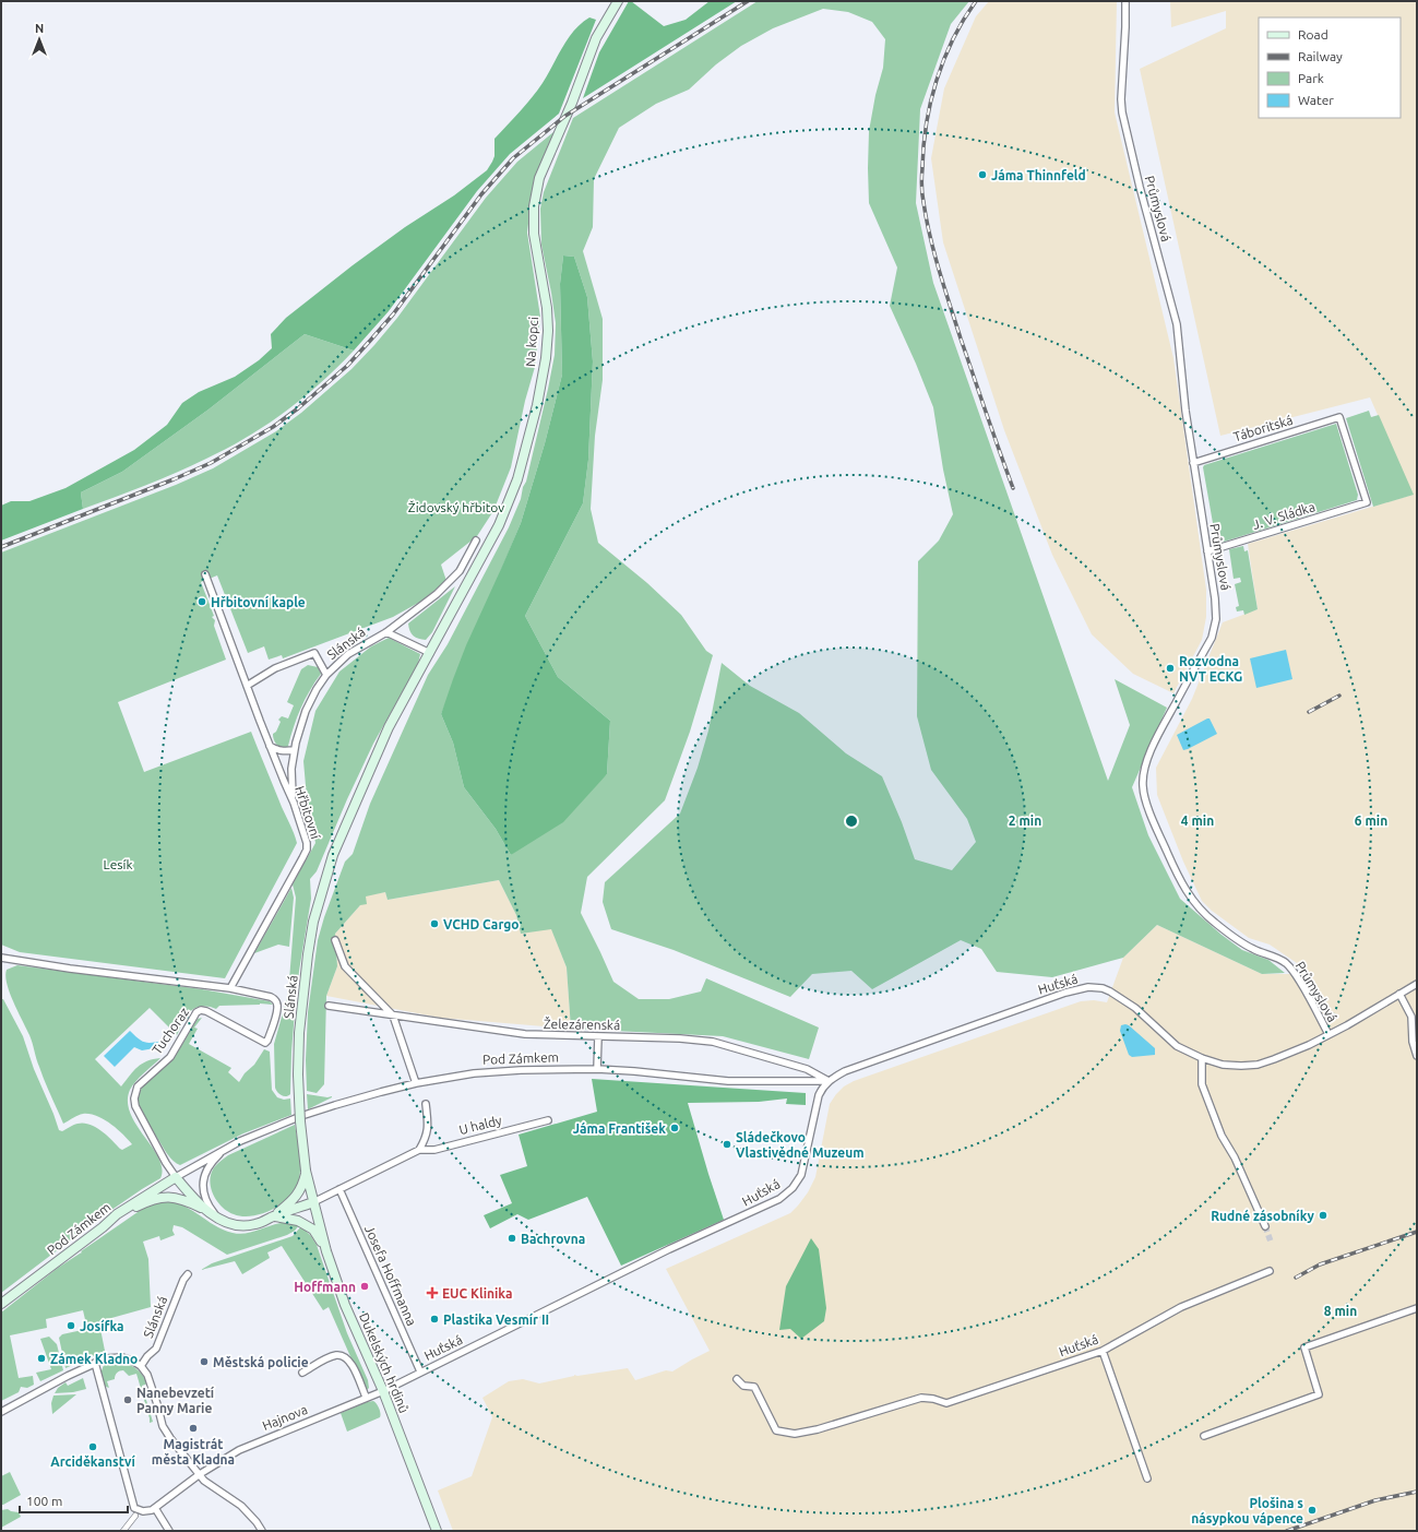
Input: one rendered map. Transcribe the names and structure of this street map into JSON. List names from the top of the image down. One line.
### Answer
{"streets":{"main road":["Na kopci","Slánská","Pod Zámkem","Dukelských hrdinů"],"street":["Průmyslová","Táboritská","J. V. Sládka","Hřbitovní","Huťská","Železárenská","Tuchoraz","U haldy","Josefa Hoffmanna","Hajnova"]},"crossings":[["Průmyslová","Táboritská"],["Průmyslová","J. V. Sládka"],["Průmyslová","Huťská"],["Na kopci","Slánská"],["Táboritská","J. V. Sládka"],["Slánská","Hřbitovní"],["Slánská","Dukelských hrdinů"],["Hřbitovní","Tuchoraz"],["Huťská","Železárenská"],["Huťská","Pod Zámkem"],["Huťská","Josefa Hoffmanna"],["Huťská","Dukelských hrdinů"],["Huťská","Hajnova"],["Železárenská","Pod Zámkem"],["Tuchoraz","Pod Zámkem"],["Dukelských hrdinů","Hajnova"]],"parks":["Židovský hřbitov","Lesík"],"places":{"other":["Jáma Thinnfeld","Hřbitovní kaple","Rozvodna NVT ECKG","VCHD Cargo","Jáma František","Sládečkovo Vlastivědné Muzeum","Rudné zásobníky","Bachrovna","Hoffmann","Plastika Vesmír II","Josífka","Zámek Kladno","Městská policie","Nanebevzetí Panny Marie","Magistrát města Kladna","Arciděkanství","Plošina s násypkou vápence"],"health":["EUC Klinika"]},"legend":["Road","Railway","Park","Water"],"scale_bar":"100 m","north":"top","rings":["2 min","4 min","6 min","8 min"]}
